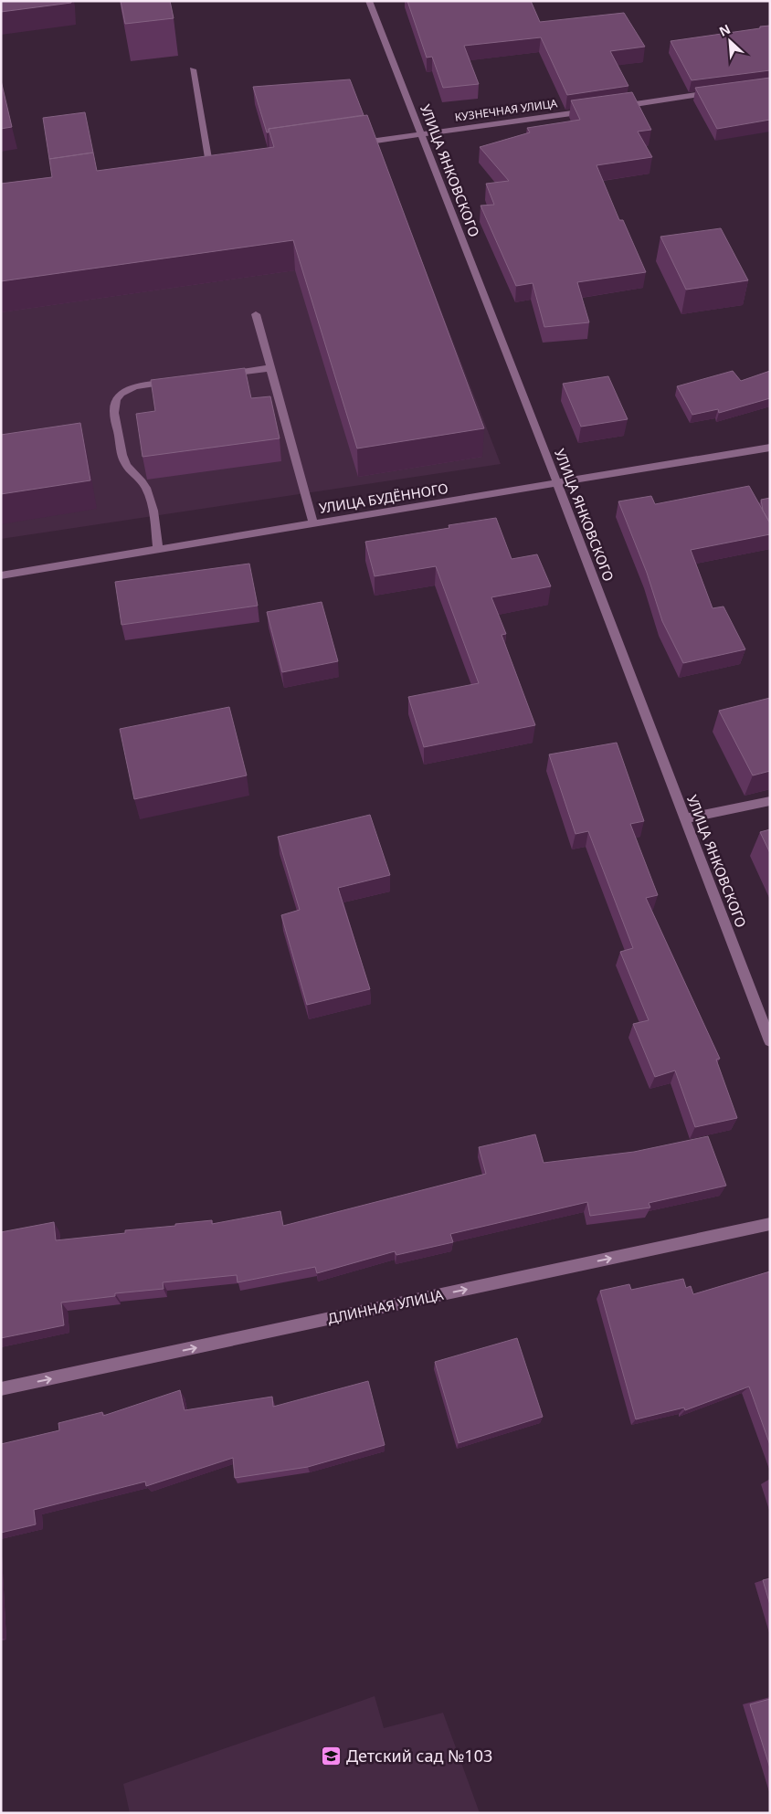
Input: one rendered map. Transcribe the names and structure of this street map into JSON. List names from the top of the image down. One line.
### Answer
{"streets":{"street":["КУЗНЕЧНАЯ УЛИЦА","УЛИЦА ЯНКОВСКОГО","УЛИЦА БУДЁННОГО","ДЛИННАЯ УЛИЦА"]},"crossings":[["КУЗНЕЧНАЯ УЛИЦА","УЛИЦА ЯНКОВСКОГО"],["УЛИЦА ЯНКОВСКОГО","УЛИЦА БУДЁННОГО"]],"one_way":["ДЛИННАЯ УЛИЦА"],"places":{"school or university":["Детский сад №103"]},"north":"top left"}
